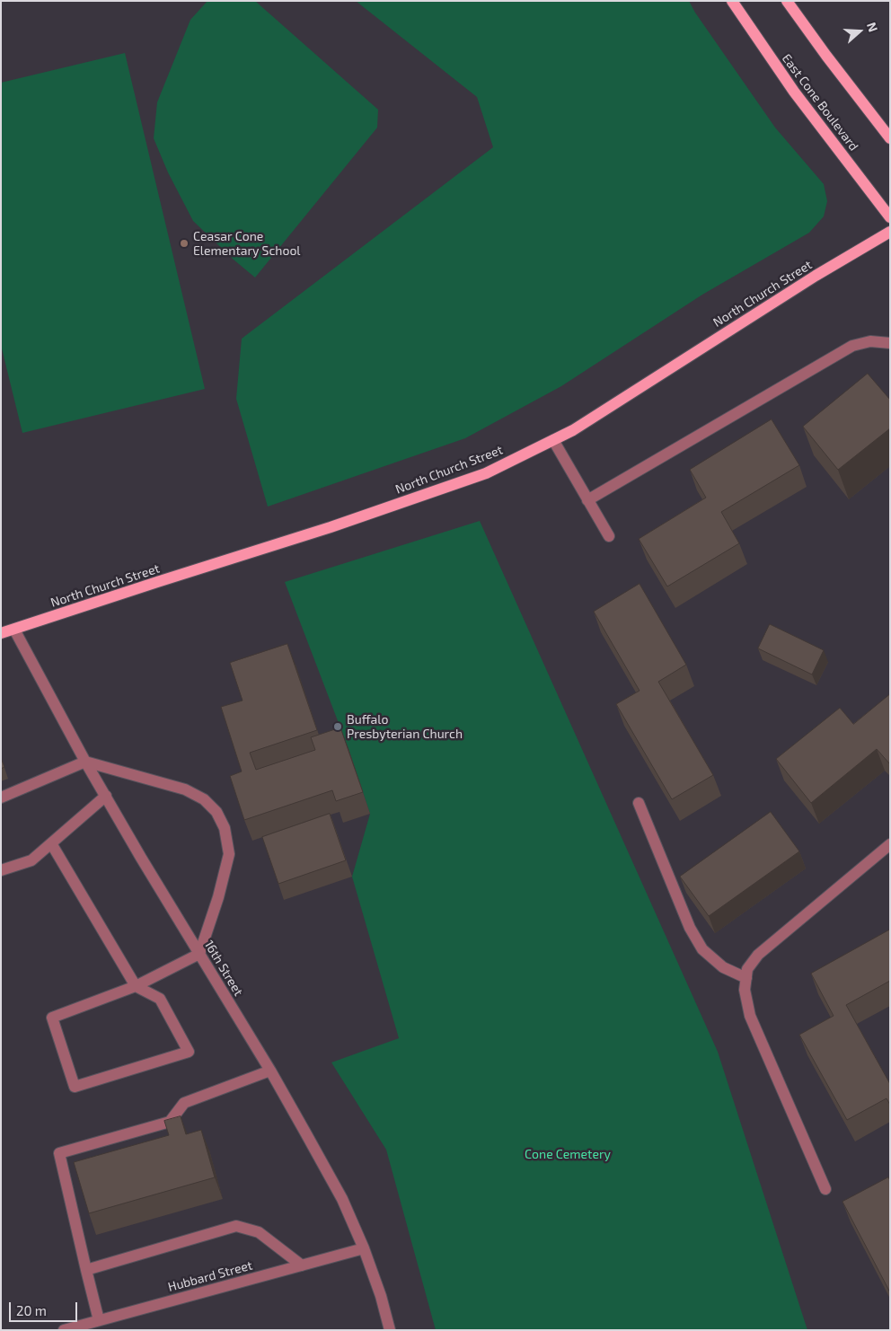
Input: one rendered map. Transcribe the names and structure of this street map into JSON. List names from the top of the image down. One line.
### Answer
{"streets":{"main road":["East Cone Boulevard","North Church Street"],"street":["16th Street","Hubbard Street"]},"crossings":[["North Church Street","16th Street"],["16th Street","Hubbard Street"]],"parks":["Cone Cemetery"],"places":["Ceasar Cone Elementary School","Buffalo Presbyterian Church"],"scale_bar":"20 m","north":"right"}
